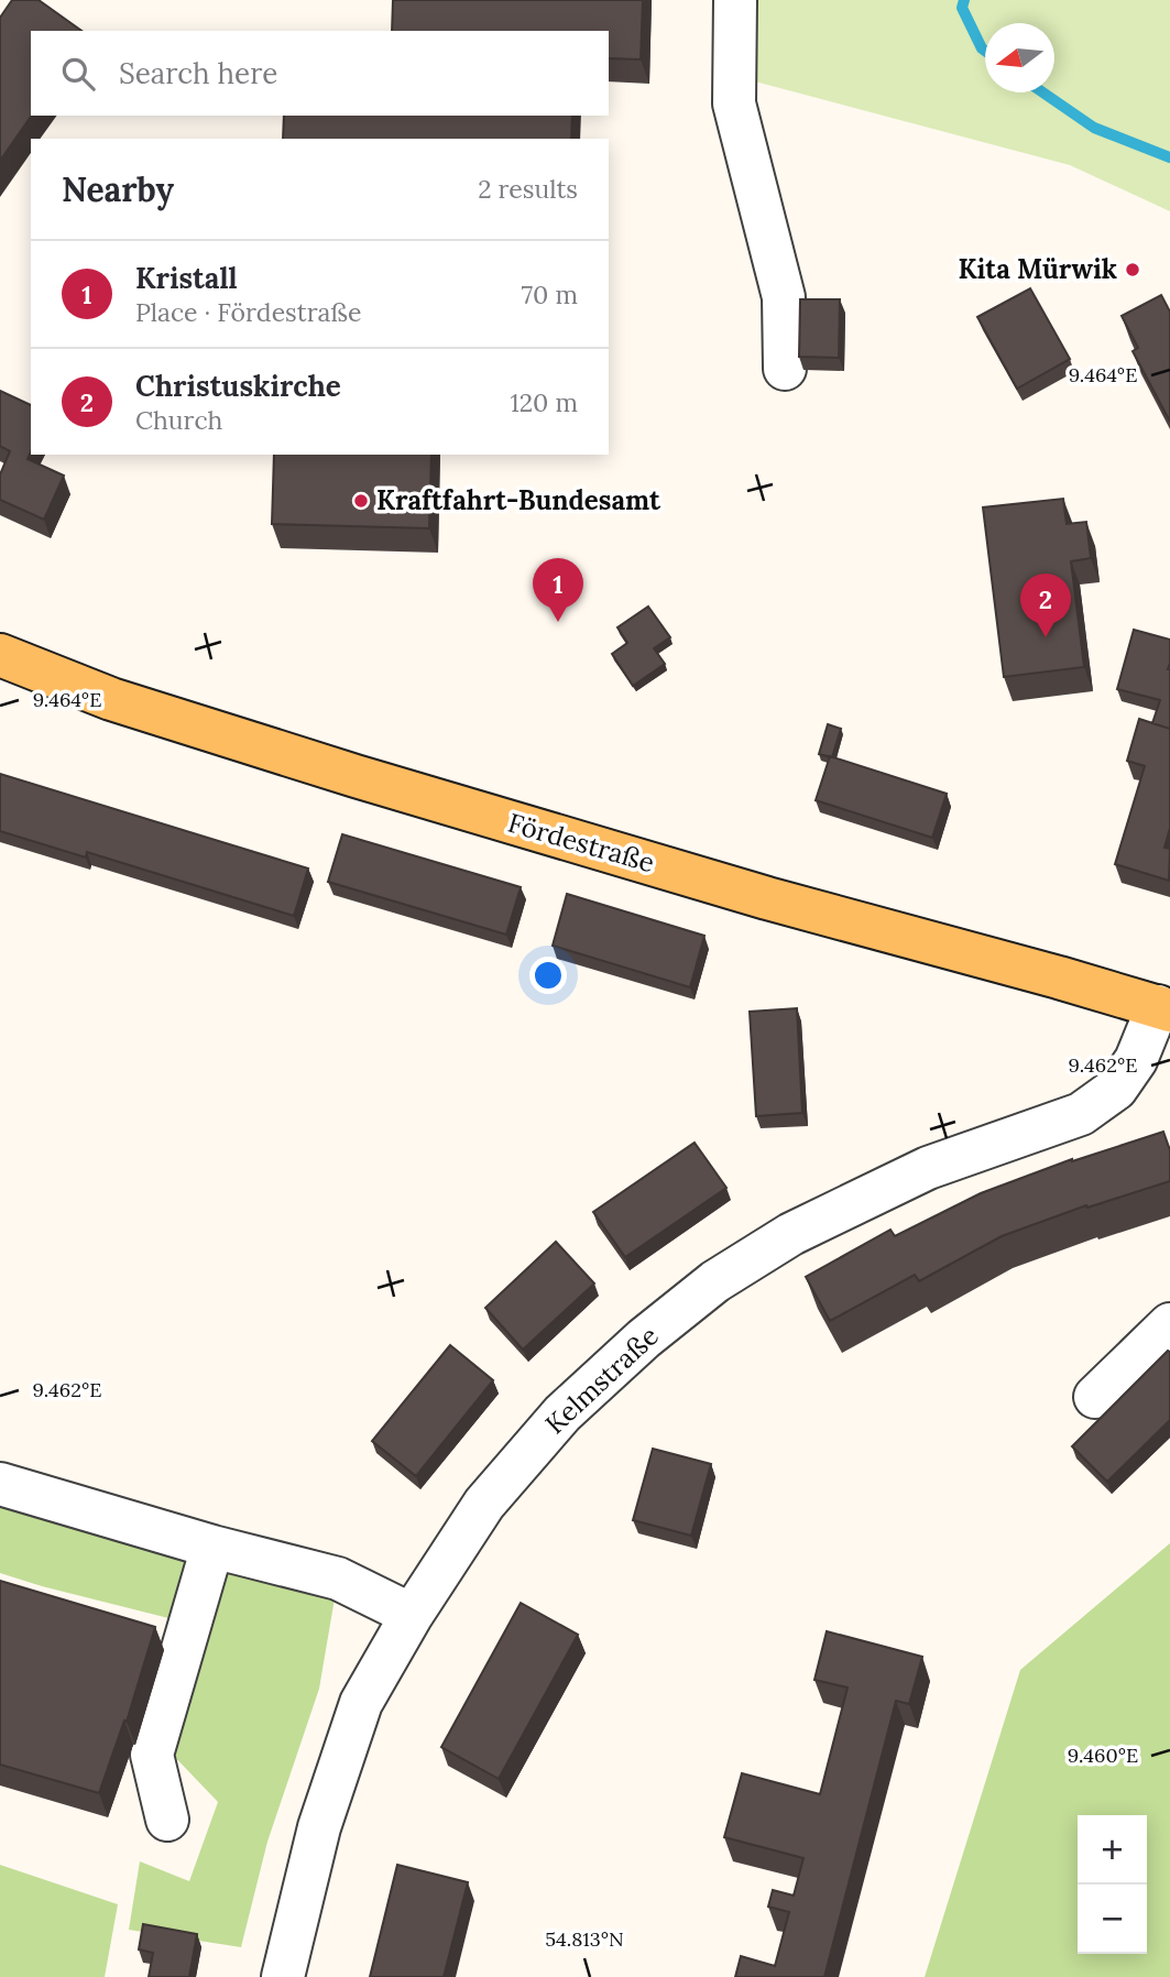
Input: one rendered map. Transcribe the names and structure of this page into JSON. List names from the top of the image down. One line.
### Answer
{"streets":{"main road":["Fördestraße"],"street":["Kelmstraße"]},"crossings":[["Fördestraße","Kelmstraße"]],"places":["Kita Mürwik","Kraftfahrt-Bundesamt"],"north":"left","page":{"search":"Search here","heading":["Nearby","2 results"],"list":[{"mark":"1","name":"Kristall","note":"Place · Fördestraße","value":"70 m"},{"mark":"2","name":"Christuskirche","note":"Church","value":"120 m"}],"pins":["1","2"],"map_buttons":["+","−"]},"coordinates":["9.464°E","9.462°E","9.460°E","54.813°N"]}
